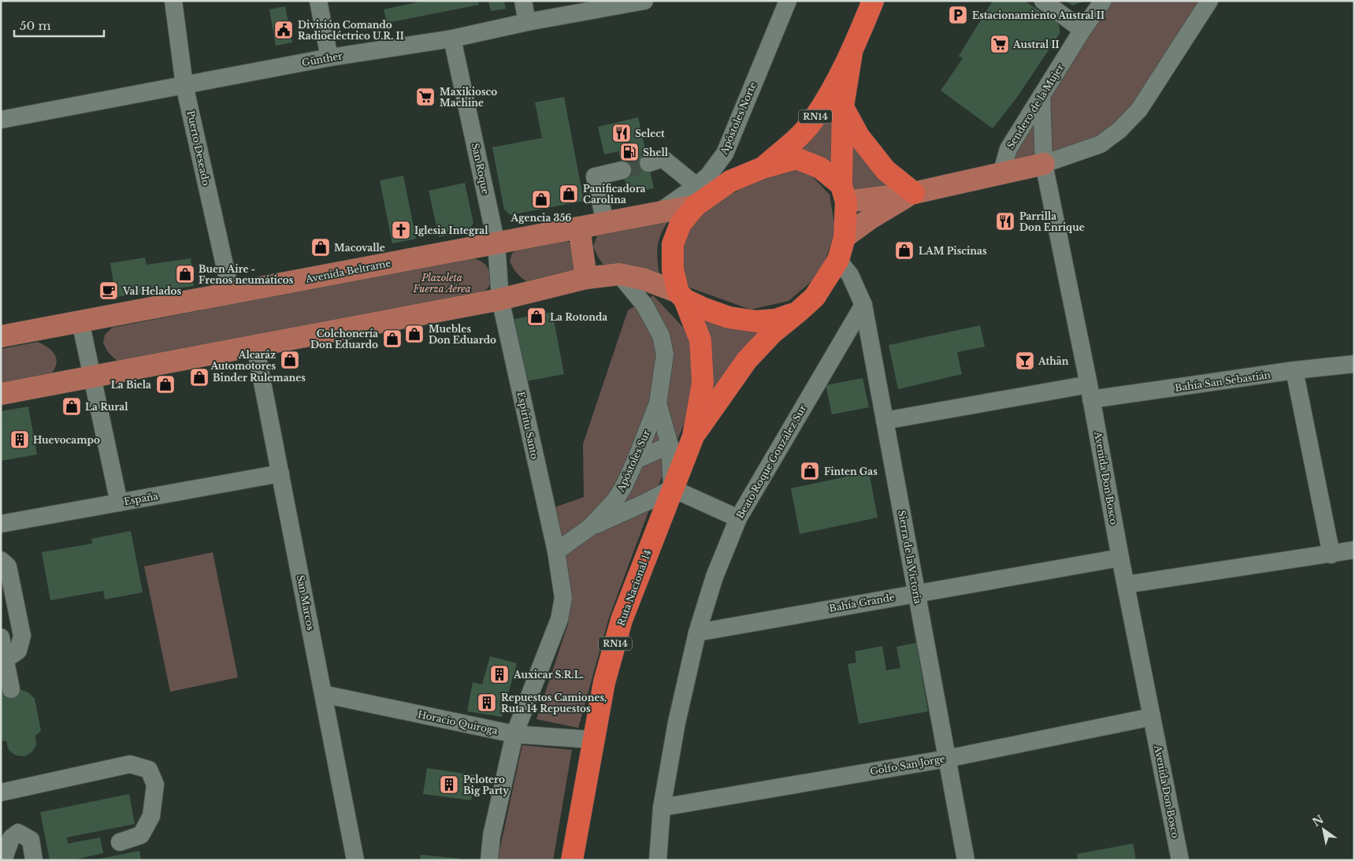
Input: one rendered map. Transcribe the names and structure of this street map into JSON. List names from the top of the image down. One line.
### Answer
{"streets":{"highway":["RN14","Ruta Nacional 14"],"main road":["Avenida Beltrame"],"street":["Günther","Sendero de la Mujer","Apóstoles Norte","Puerto Deseado","San Roque","Bahía San Sebastián","Espíritu Santo","Apóstoles Sur","Beato Roque González Sur","Avenida Don Bosco","España","Sierra de la Victoria","San Marcos","Bahía Grande","Horacio Quiroga","Golfo San Jorge"]},"crossings":[["Günther","Puerto Deseado"],["Günther","San Roque"],["Sendero de la Mujer","Avenida Don Bosco"],["Apóstoles Norte","Avenida Beltrame"],["Apóstoles Norte","Ruta Nacional 14"],["Puerto Deseado","Avenida Beltrame"],["San Roque","Avenida Beltrame"],["San Roque","Espíritu Santo"],["Avenida Beltrame","Ruta Nacional 14"],["Bahía San Sebastián","Avenida Don Bosco"],["Bahía San Sebastián","Sierra de la Victoria"],["Espíritu Santo","Apóstoles Sur"],["Beato Roque González Sur","Sierra de la Victoria"],["Beato Roque González Sur","Bahía Grande"],["Beato Roque González Sur","Golfo San Jorge"],["Avenida Don Bosco","Bahía Grande"],["Avenida Don Bosco","Golfo San Jorge"],["España","San Marcos"],["Sierra de la Victoria","Ruta Nacional 14"],["Sierra de la Victoria","Bahía Grande"],["Sierra de la Victoria","Golfo San Jorge"],["Ruta Nacional 14","Horacio Quiroga"],["San Marcos","Horacio Quiroga"]],"parks":["Plazoleta Fuerza Aérea"],"places":{"parking":["Estacionamiento Austral II"],"public building":["División Comando Radioeléctrico U.R. II"],"supermarket":["Austral II","Maxikiosco Machine"],"restaurant":["Select","Parrilla Don Enrique"],"fuel station":["Shell"],"shop":["Panificadora Carolina","Agencia 356","Macovalle","LAM Piscinas","Buen Aire - Frenos neumáticos","La Rotonda","Muebles Don Eduardo","Colchonería Don Eduardo","Alcaráz Automotores","Binder Rulemanes","La Biela","La Rural","Finten Gas"],"church":["Iglesia Integral"],"cafe":["Val Helados"],"bar":["Athän"],"building":["Huevocampo","Auxicar S.R.L.","Repuestos Camiones, Ruta 14 Repuestos","Pelotero Big Party"]},"scale_bar":"50 m","north":"top left"}
